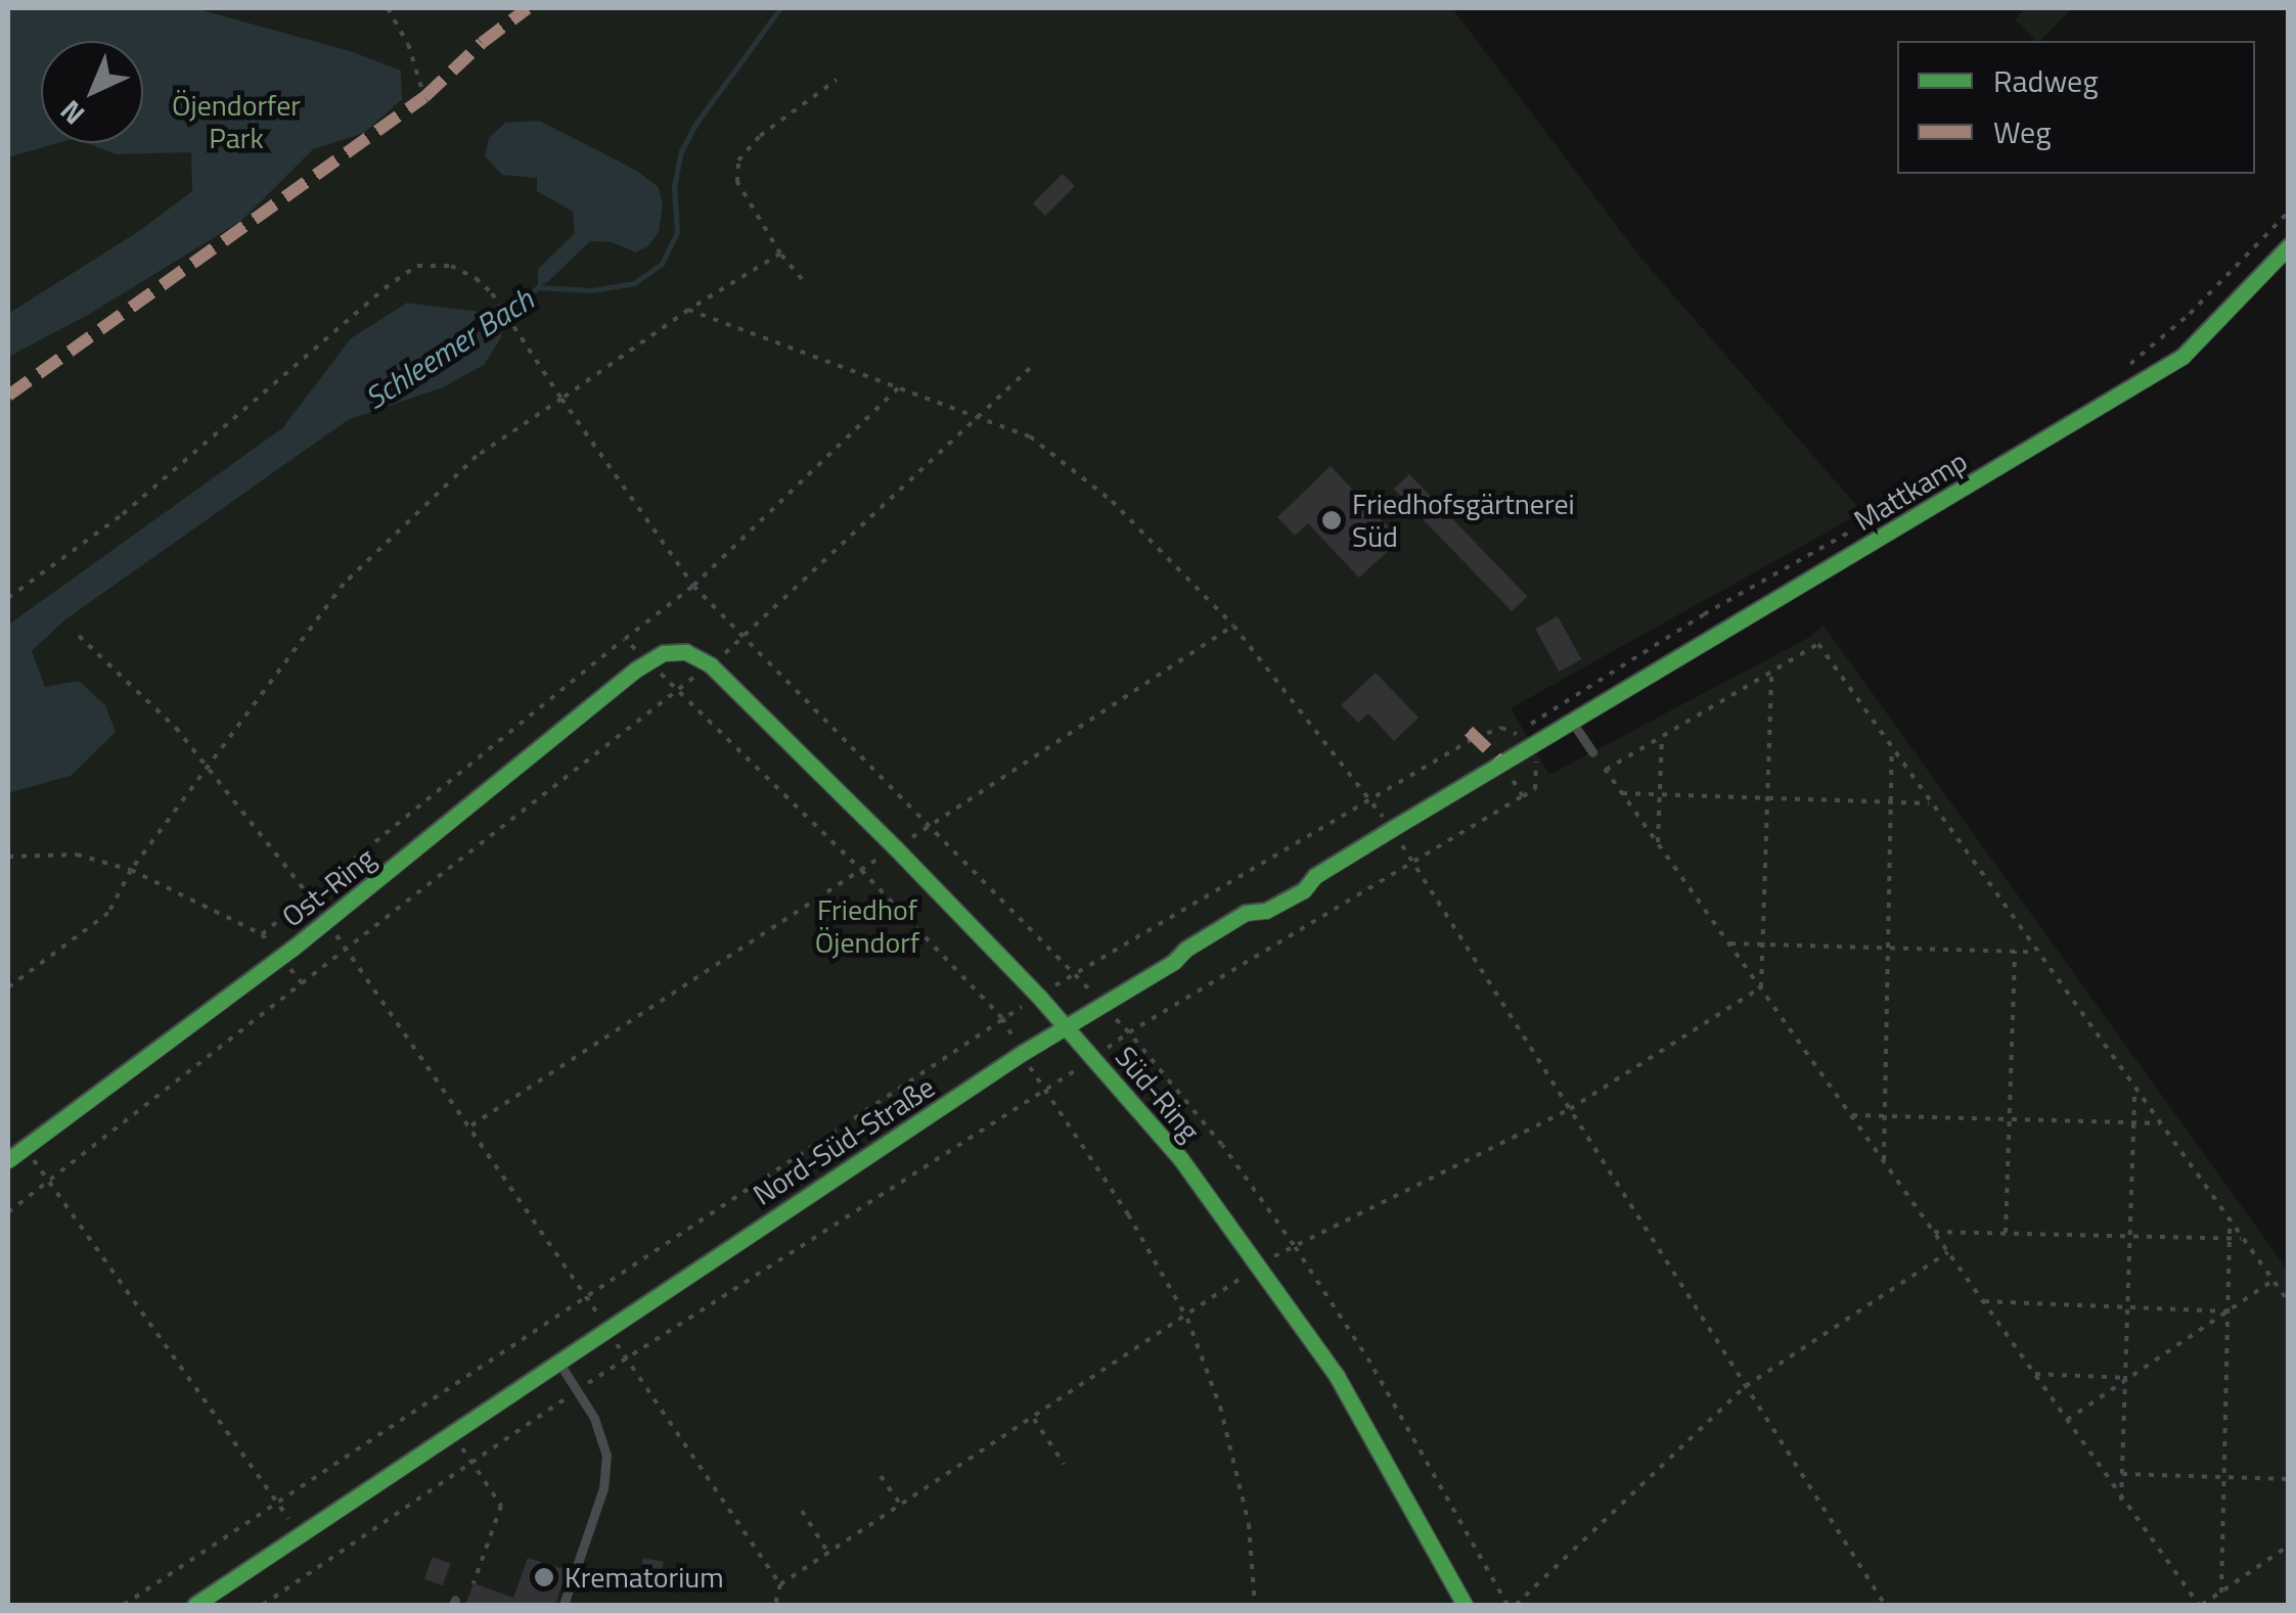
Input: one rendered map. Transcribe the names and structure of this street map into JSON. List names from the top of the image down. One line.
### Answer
{"streets":{"street":["Mattkamp","Ost-Ring","Süd-Ring","Nord-Süd-Straße"]},"crossings":[["Mattkamp","Nord-Süd-Straße"],["Ost-Ring","Süd-Ring"],["Süd-Ring","Nord-Süd-Straße"]],"water":["Schleemer Bach"],"parks":["Öjendorfer Park","Friedhof Öjendorf"],"places":["Friedhofsgärtnerei Süd","Krematorium"],"legend":["Radweg","Weg"],"north":"bottom left"}
